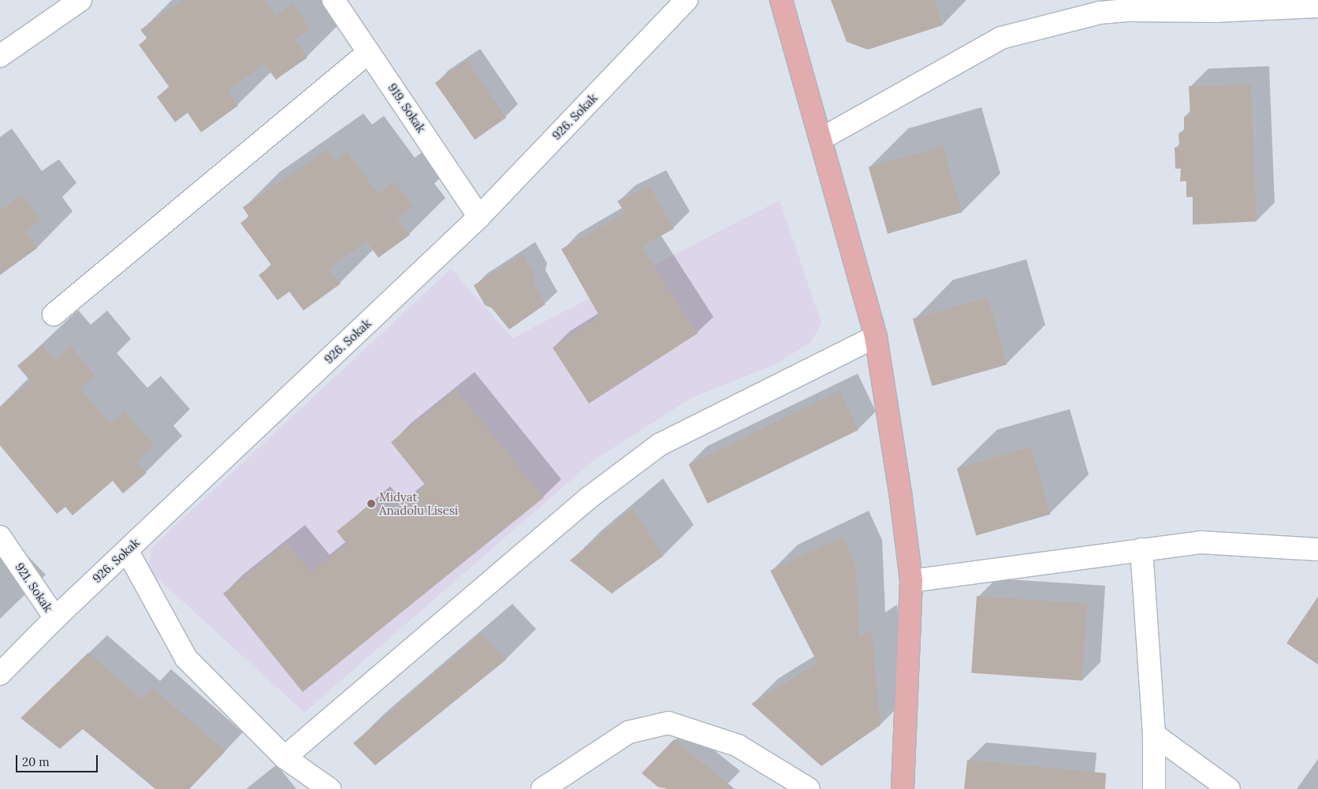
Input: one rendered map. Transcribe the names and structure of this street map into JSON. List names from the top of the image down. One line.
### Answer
{"streets":{"street":["919. Sokak","926. Sokak","921. Sokak"]},"crossings":[["919. Sokak","926. Sokak"],["926. Sokak","921. Sokak"]],"places":["Midyat Anadolu Lisesi"],"scale_bar":"20 m"}
